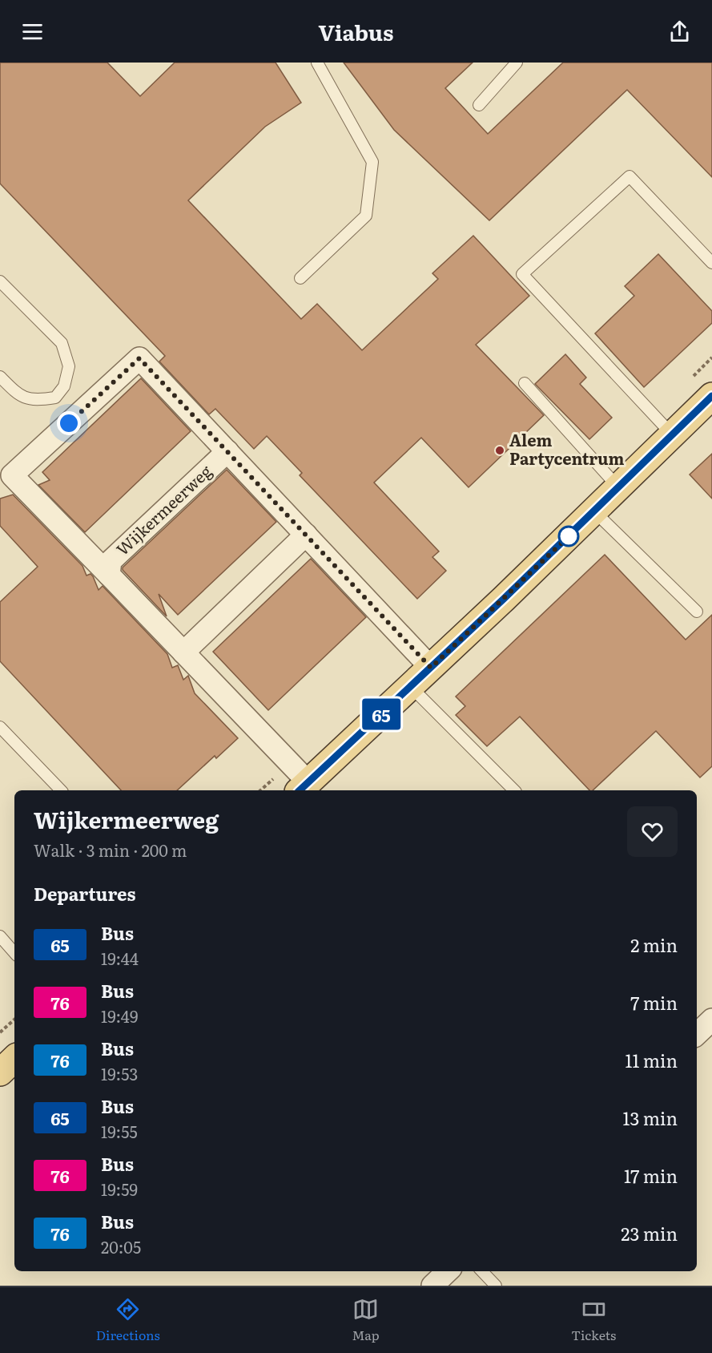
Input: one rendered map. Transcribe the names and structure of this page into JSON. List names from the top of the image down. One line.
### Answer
{"streets":{"main road":["Wijkermeerweg"]},"places":["Alem Partycentrum"],"lines":["bus line 65"],"page":{"header":"Viabus","on_map":"65","heading":[["Wijkermeerweg","Walk · 3 min · 200 m"],"Departures"],"list":[{"mark":"65","name":"Bus","note":"19:44","value":"2 min"},{"mark":"76","name":"Bus","note":"19:49","value":"7 min"},{"mark":"76","name":"Bus","note":"19:53","value":"11 min"},{"mark":"65","name":"Bus","note":"19:55","value":"13 min"},{"mark":"76","name":"Bus","note":"19:59","value":"17 min"},{"mark":"76","name":"Bus","note":"20:05","value":"23 min"}],"tabs":["Directions","Map","Tickets"]}}
